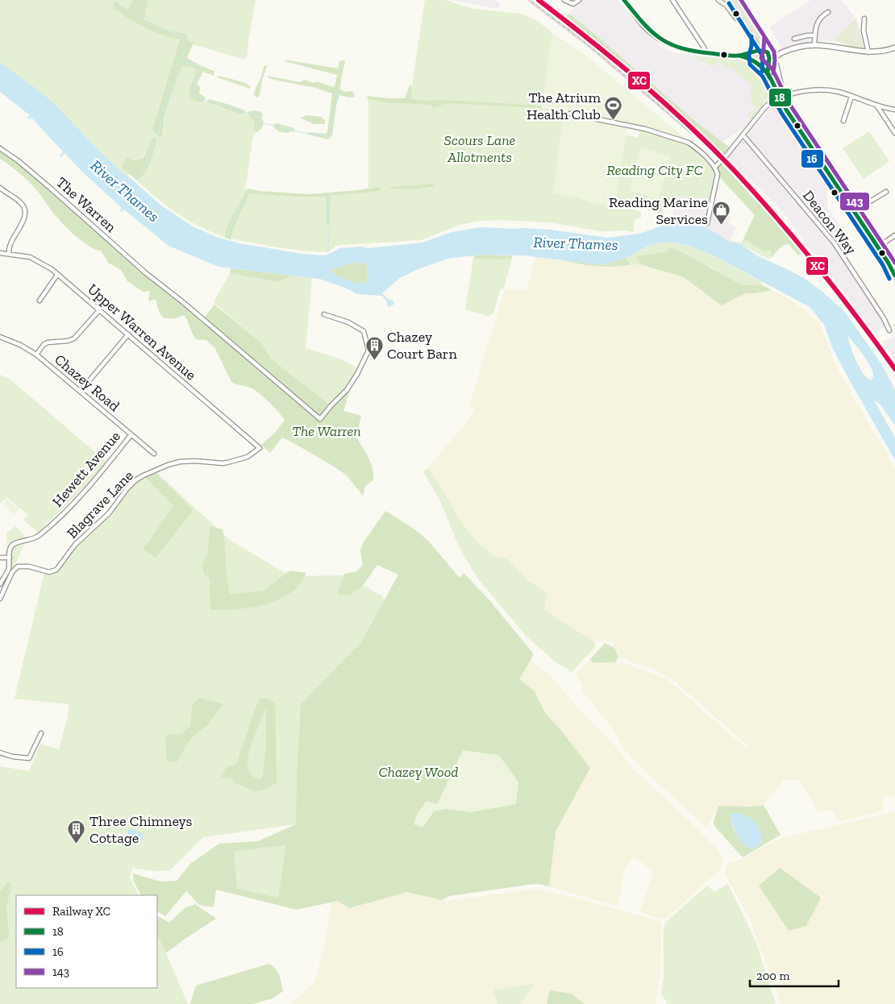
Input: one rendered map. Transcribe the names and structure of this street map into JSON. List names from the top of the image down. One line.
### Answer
{"streets":{"street":["The Warren","Deacon Way","Upper Warren Avenue","Chazey Road","Hewett Avenue","Blagrave Lane"]},"crossings":[["Upper Warren Avenue","Blagrave Lane"],["Chazey Road","Hewett Avenue"]],"water":["River Thames"],"parks":["Scours Lane Allotments","Reading City FC","The Warren","Chazey Wood"],"places":{"sports":["The Atrium Health Club"],"shop":["Reading Marine Services"],"building":["Chazey Court Barn","Three Chimneys Cottage"]},"lines":["rail line XC","transit line 18","transit line 143","transit line 16"],"legend":["Railway XC","18","16","143"],"scale_bar":"200 m"}
